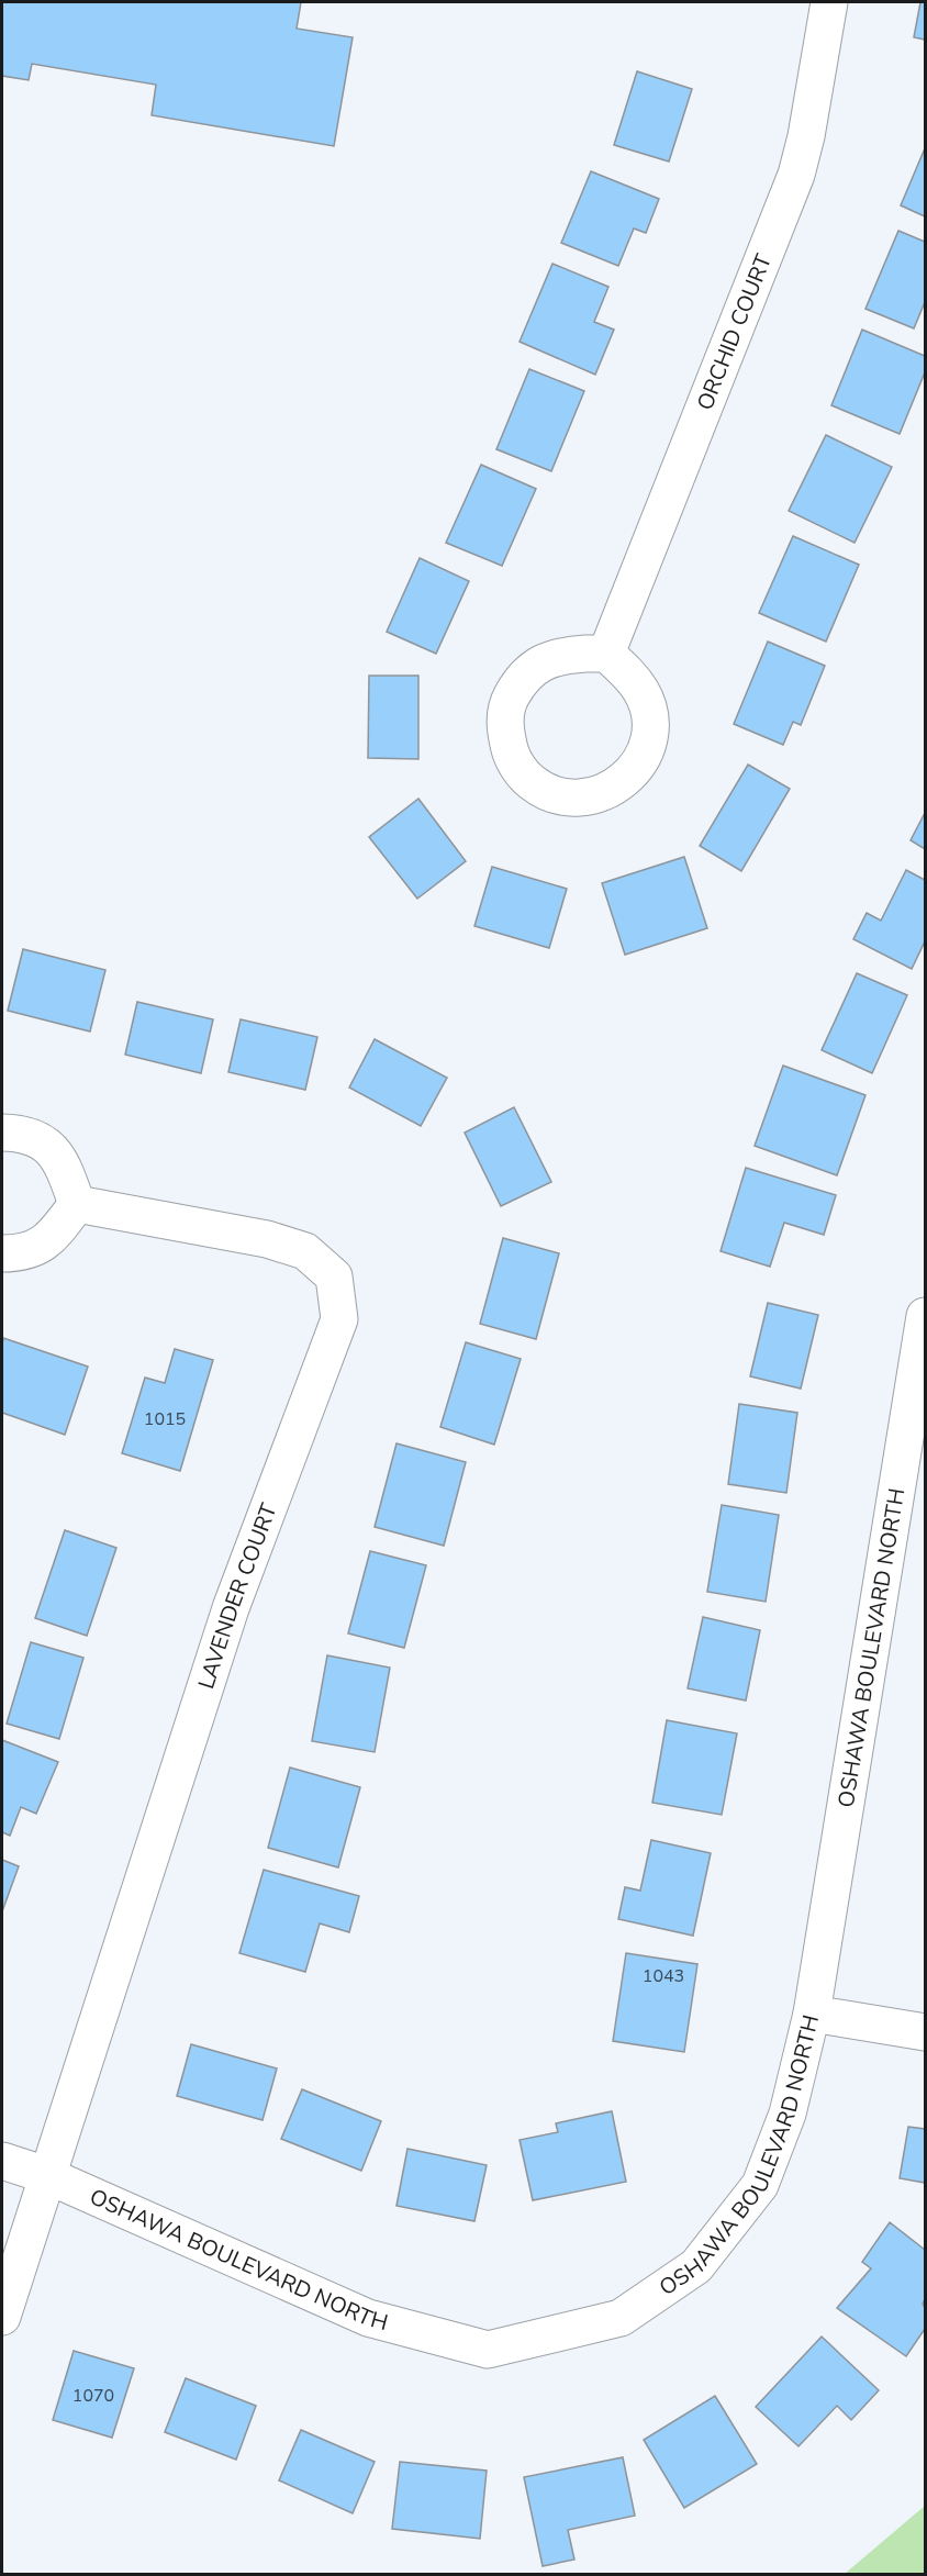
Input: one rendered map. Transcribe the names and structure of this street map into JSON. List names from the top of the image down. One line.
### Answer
{"streets":{"street":["ORCHID COURT","LAVENDER COURT","OSHAWA BOULEVARD NORTH"]},"crossings":[["LAVENDER COURT","OSHAWA BOULEVARD NORTH"]],"house_numbers":["1015","1043","1070"]}
